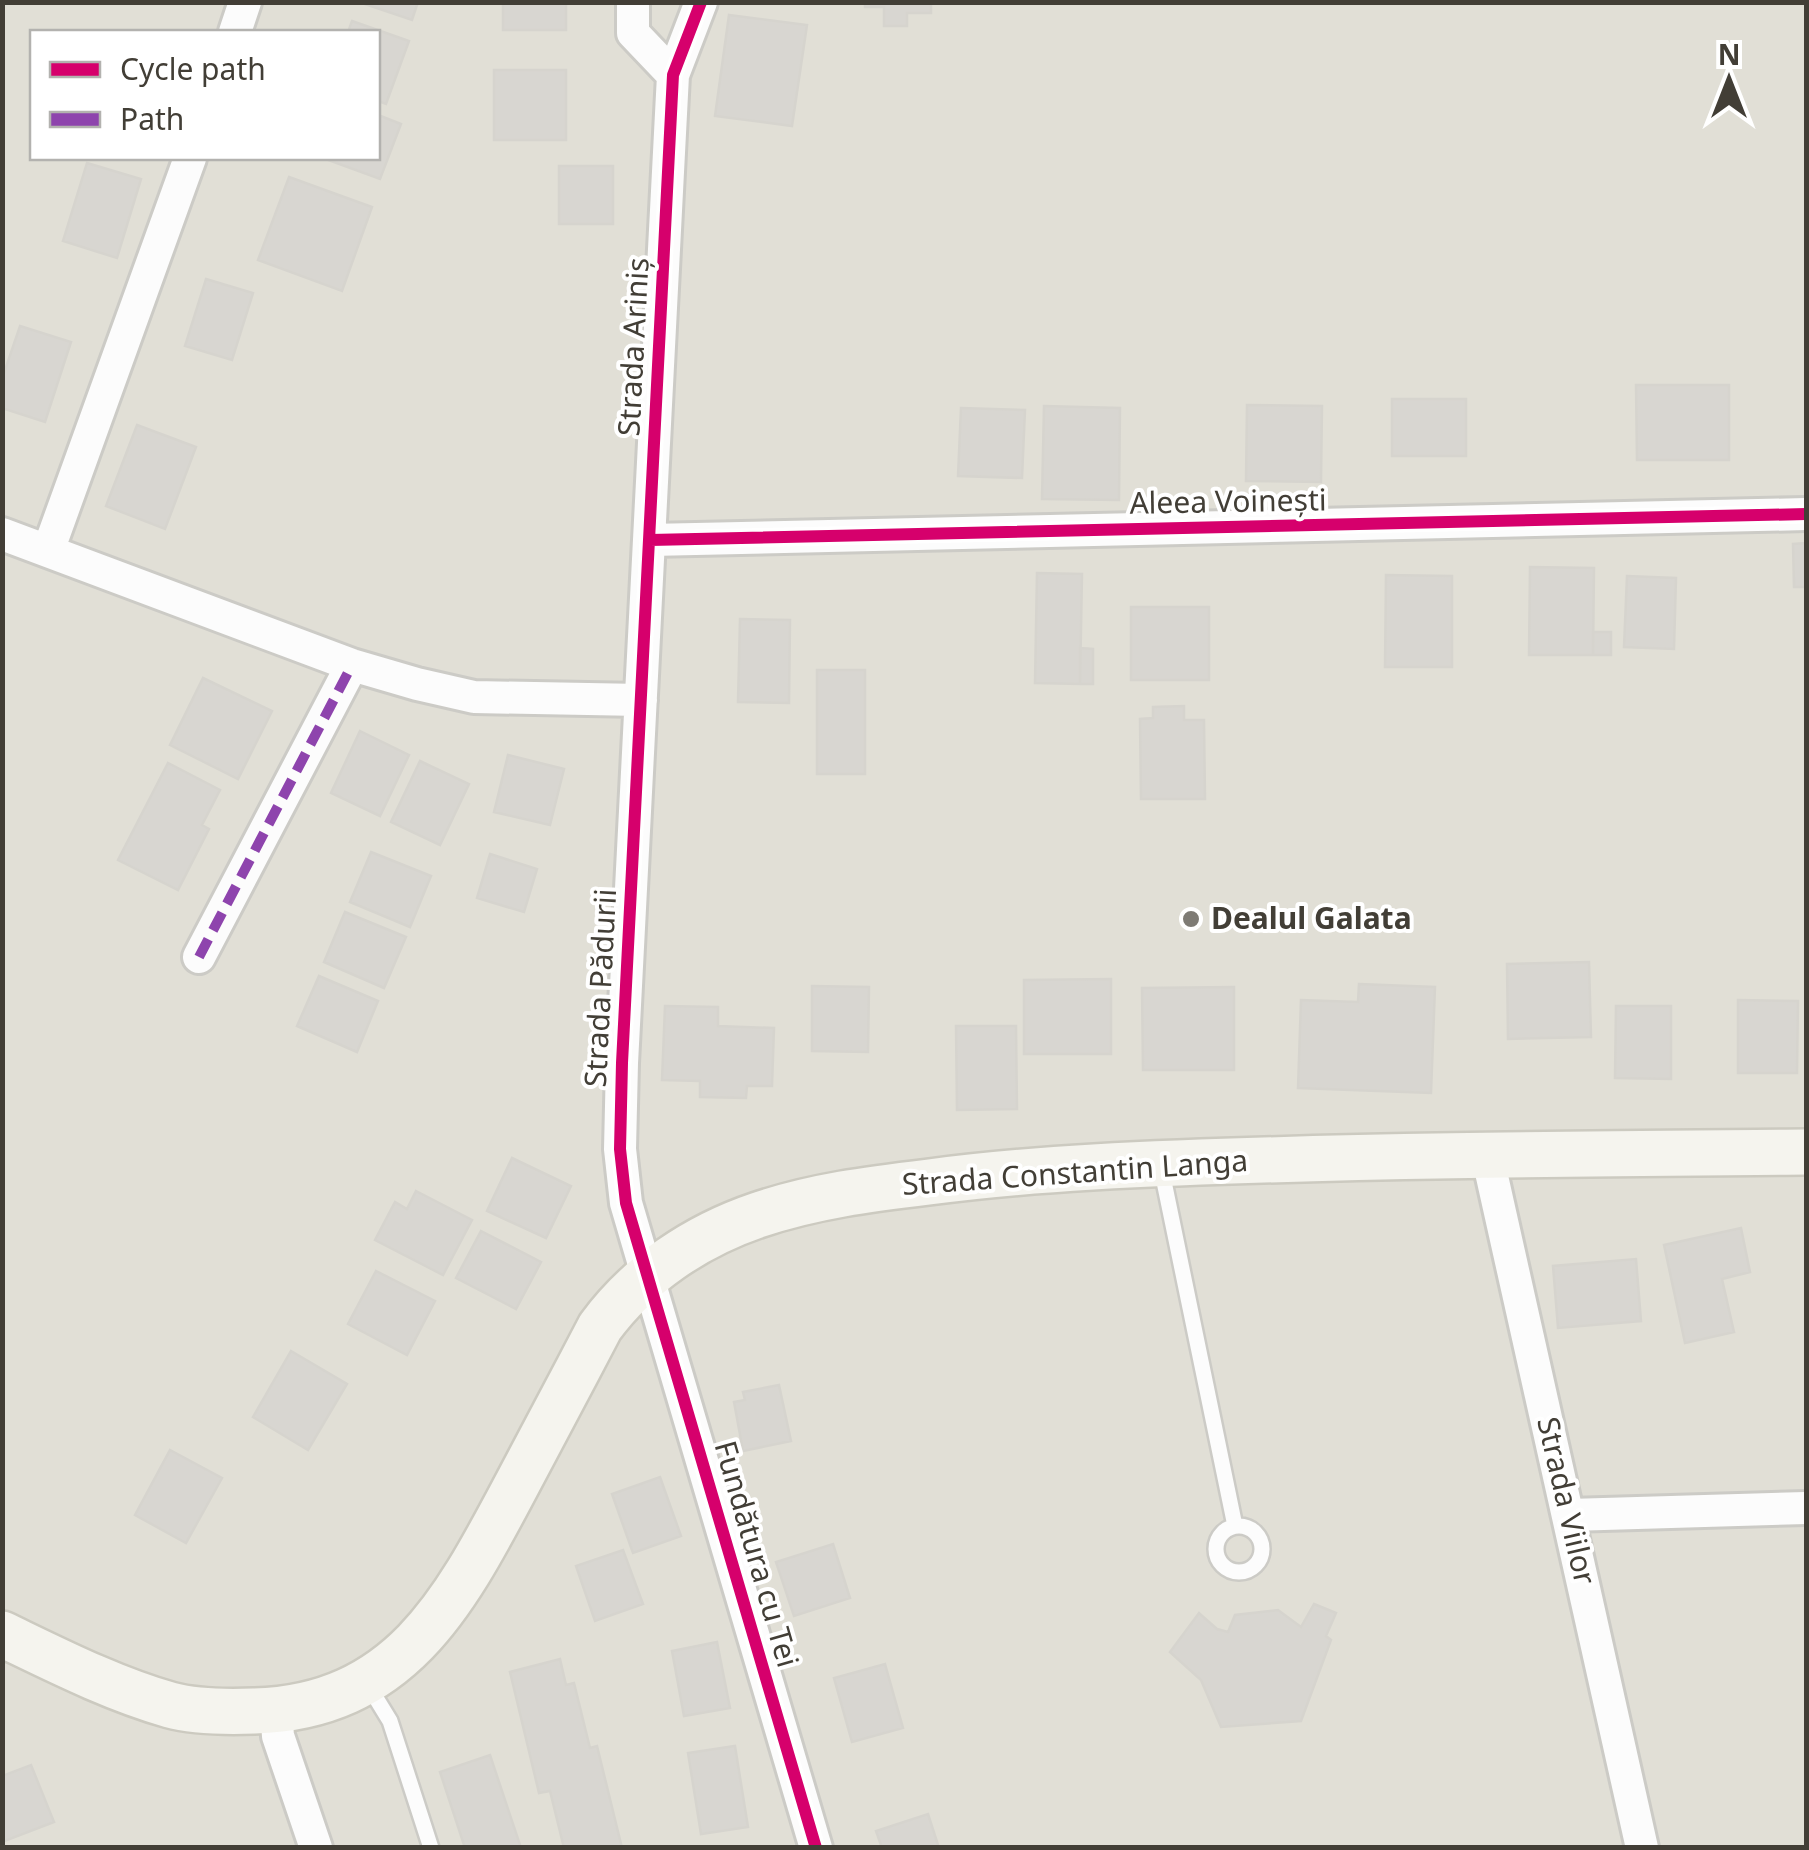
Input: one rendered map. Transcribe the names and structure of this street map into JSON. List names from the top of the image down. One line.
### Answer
{"streets":{"main road":["Strada Constantin Langa"],"street":["Strada Ariniș","Aleea Voinești","Strada Pădurii","Strada Viilor","Fundătura cu Tei"]},"crossings":[["Strada Ariniș","Aleea Voinești"],["Strada Ariniș","Strada Pădurii"],["Strada Pădurii","Strada Constantin Langa"],["Strada Pădurii","Fundătura cu Tei"],["Strada Constantin Langa","Strada Viilor"],["Strada Constantin Langa","Fundătura cu Tei"]],"places":["Dealul Galata"],"legend":["Cycle path","Path"],"north":"top"}
